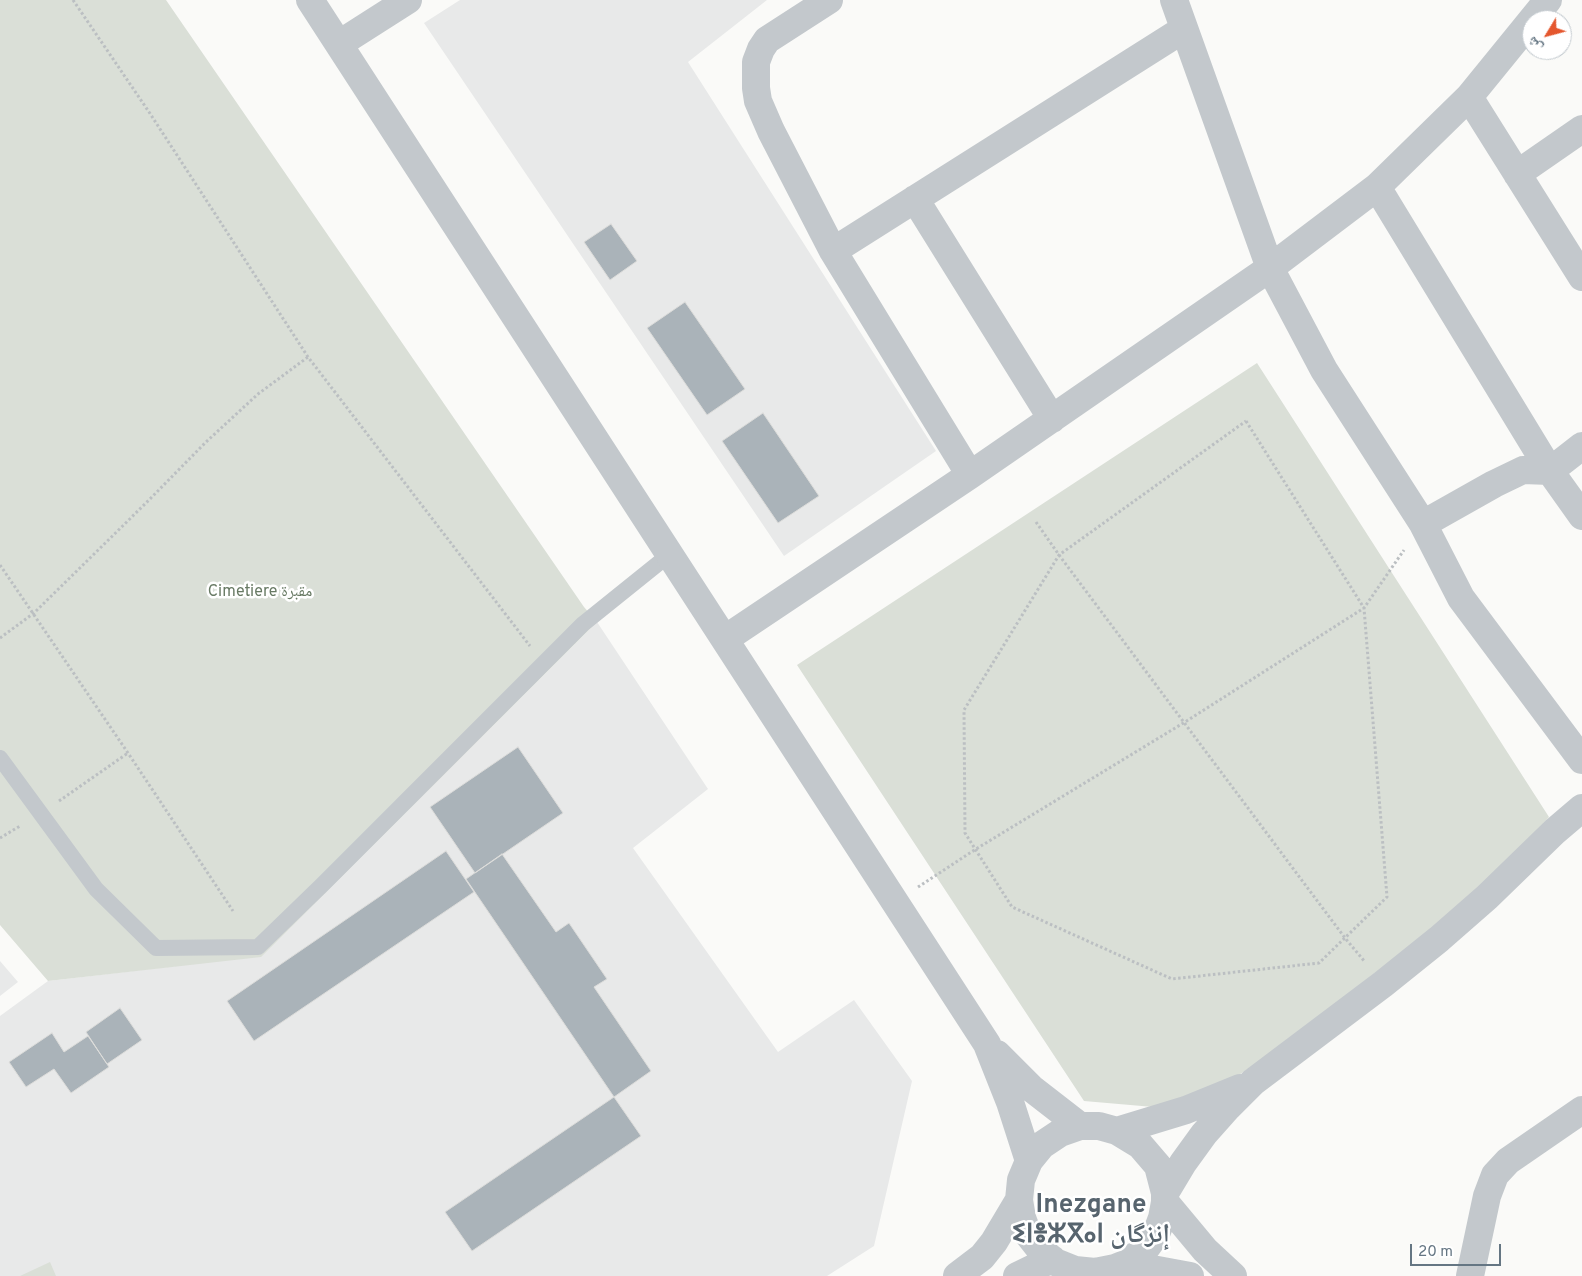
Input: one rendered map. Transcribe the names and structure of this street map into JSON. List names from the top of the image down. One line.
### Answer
{"districts":["Inezgane ⵉⵏⴻⵣⴳⴰⵏ إنزگان"],"parks":["Cimetiere مقبرة"],"scale_bar":"20 m","north":"bottom left"}
